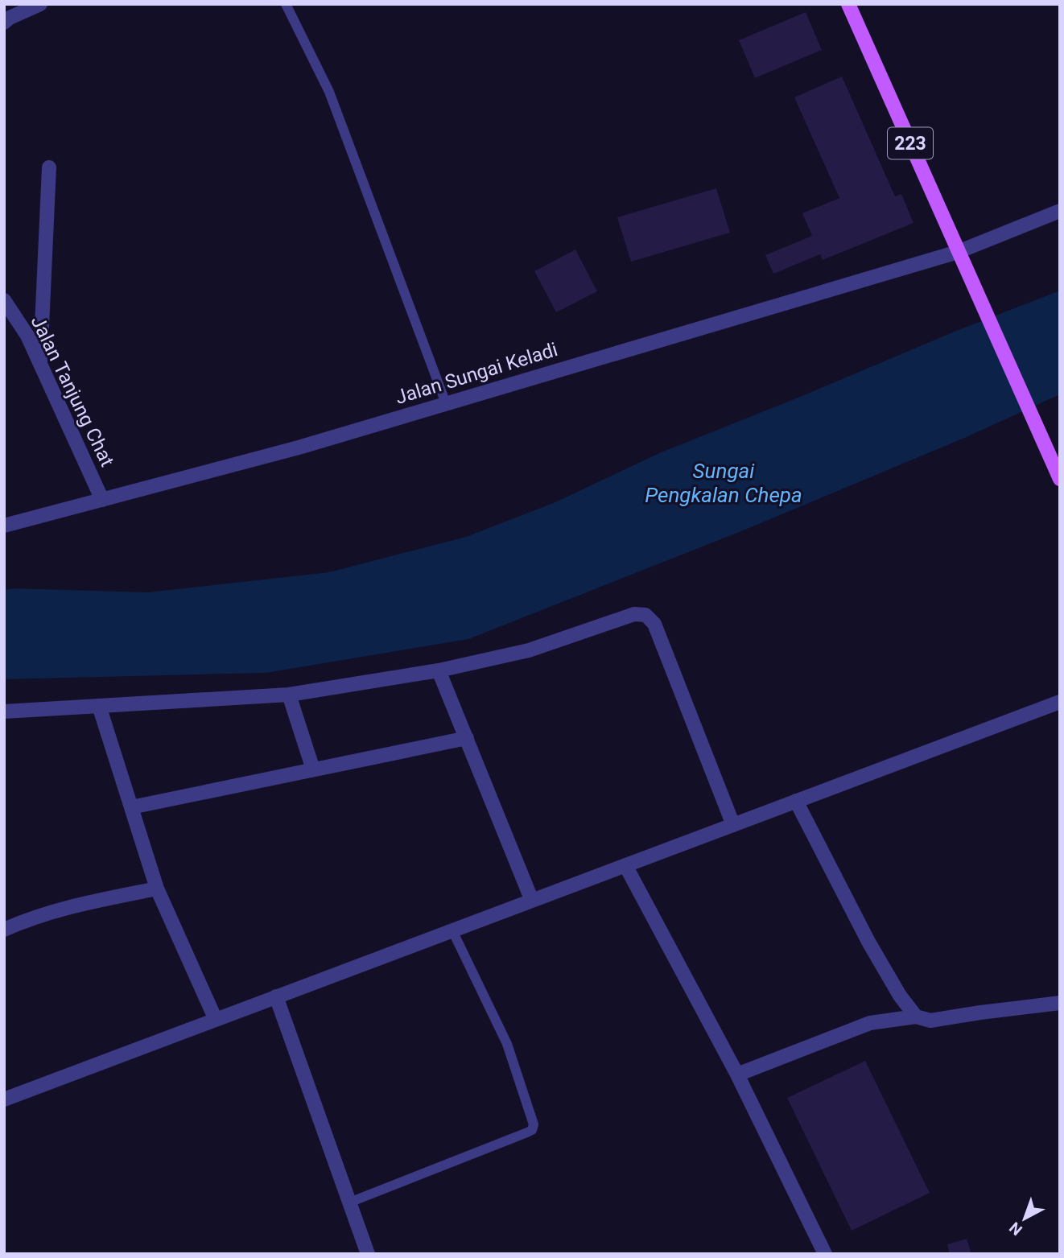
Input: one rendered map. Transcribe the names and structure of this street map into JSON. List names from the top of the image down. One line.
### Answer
{"streets":{"main road":["223"],"street":["Jalan Sungai Keladi","Jalan Tanjung Chat"]},"crossings":[["223","Jalan Sungai Keladi"],["Jalan Sungai Keladi","Jalan Tanjung Chat"]],"water":["Sungai Pengkalan Chepa"],"north":"bottom left"}
